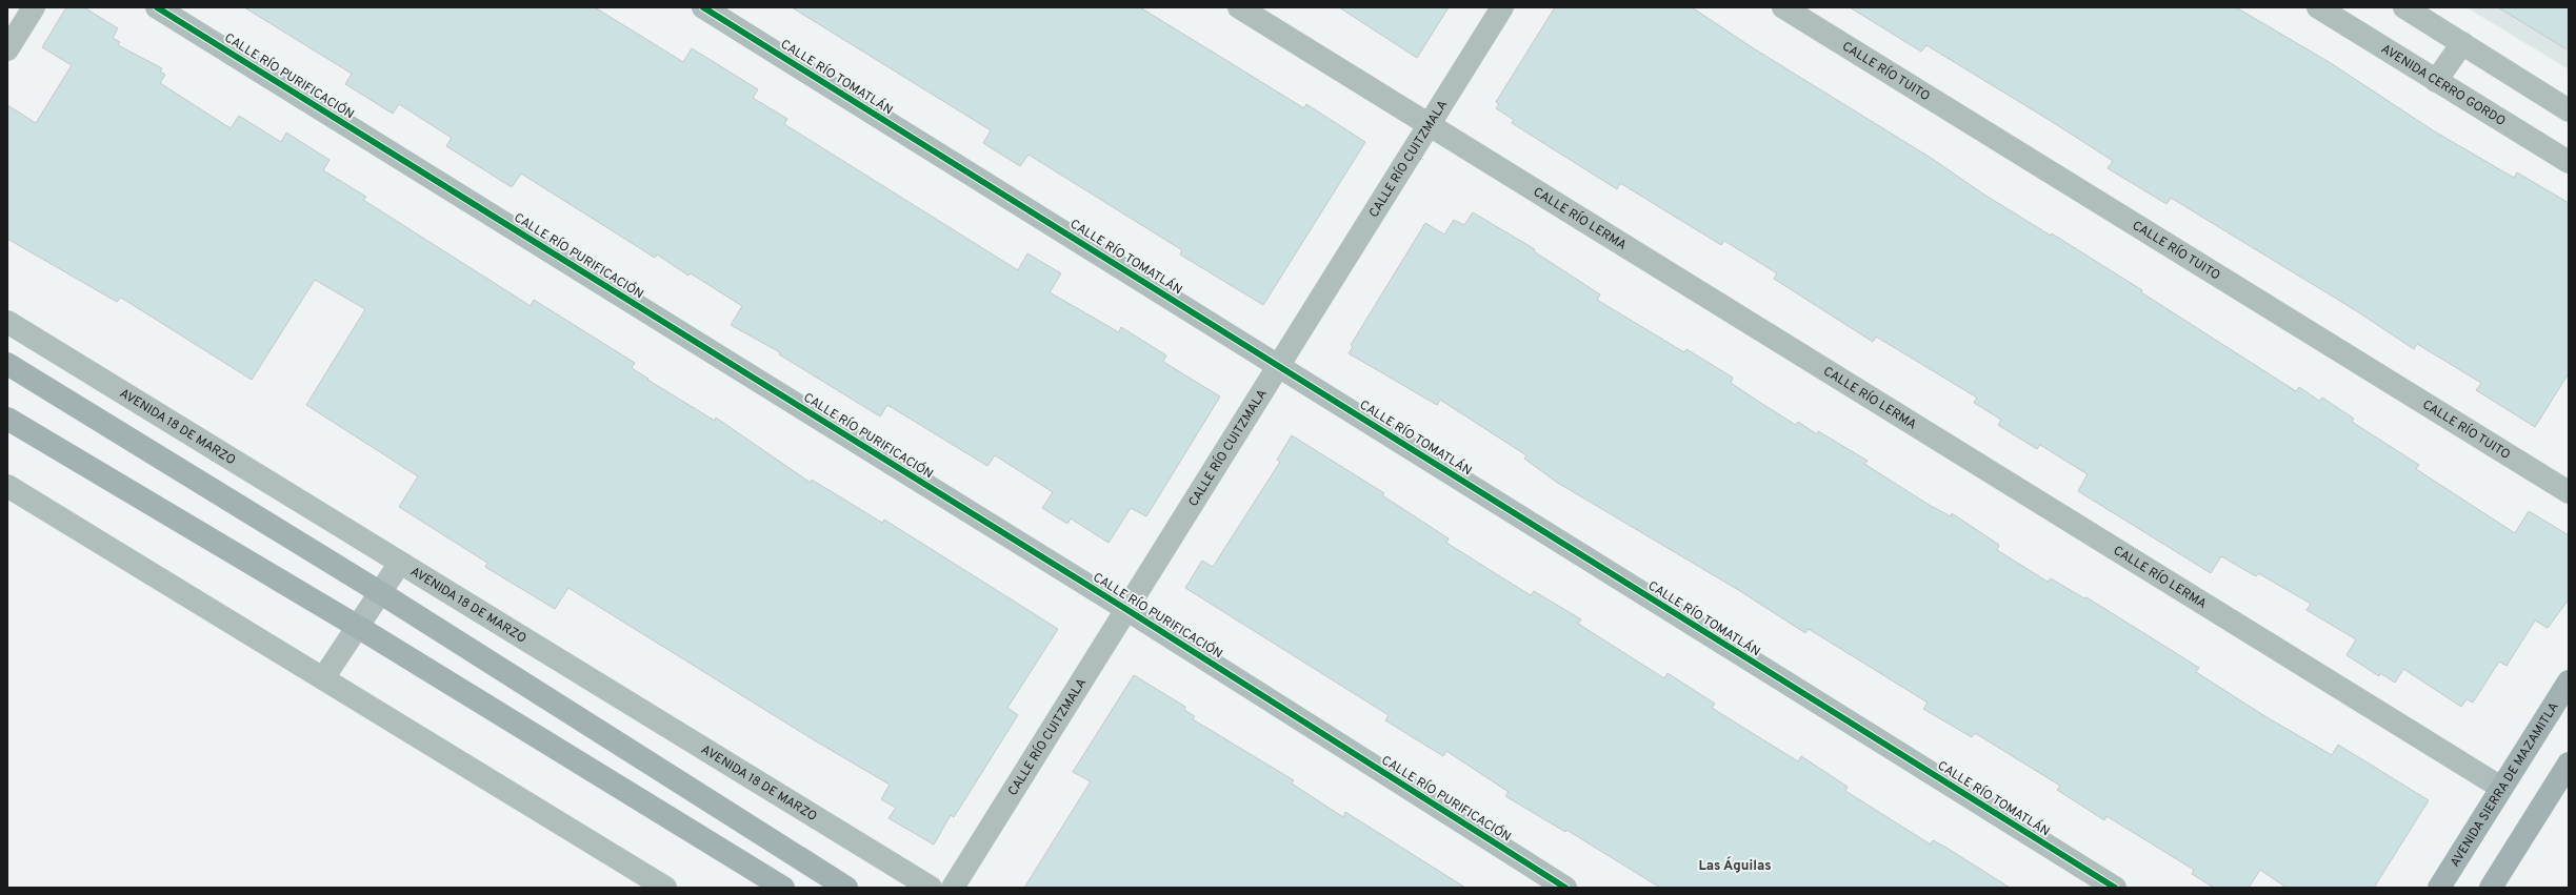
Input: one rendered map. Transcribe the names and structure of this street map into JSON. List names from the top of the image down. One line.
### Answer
{"streets":{"main road":["AVENIDA SIERRA DE MAZAMITLA"],"street":["CALLE RÍO TUITO","CALLE RÍO PURIFICACIÓN","CALLE RÍO TOMATLÁN","AVENIDA CERRO GORDO","CALLE RÍO CUITZMALA","CALLE RÍO LERMA","AVENIDA 18 DE MARZO"]},"crossings":[["CALLE RÍO PURIFICACIÓN","CALLE RÍO CUITZMALA"],["CALLE RÍO TOMATLÁN","CALLE RÍO CUITZMALA"],["CALLE RÍO CUITZMALA","CALLE RÍO LERMA"],["CALLE RÍO LERMA","AVENIDA SIERRA DE MAZAMITLA"]],"districts":["Las Águilas"]}
